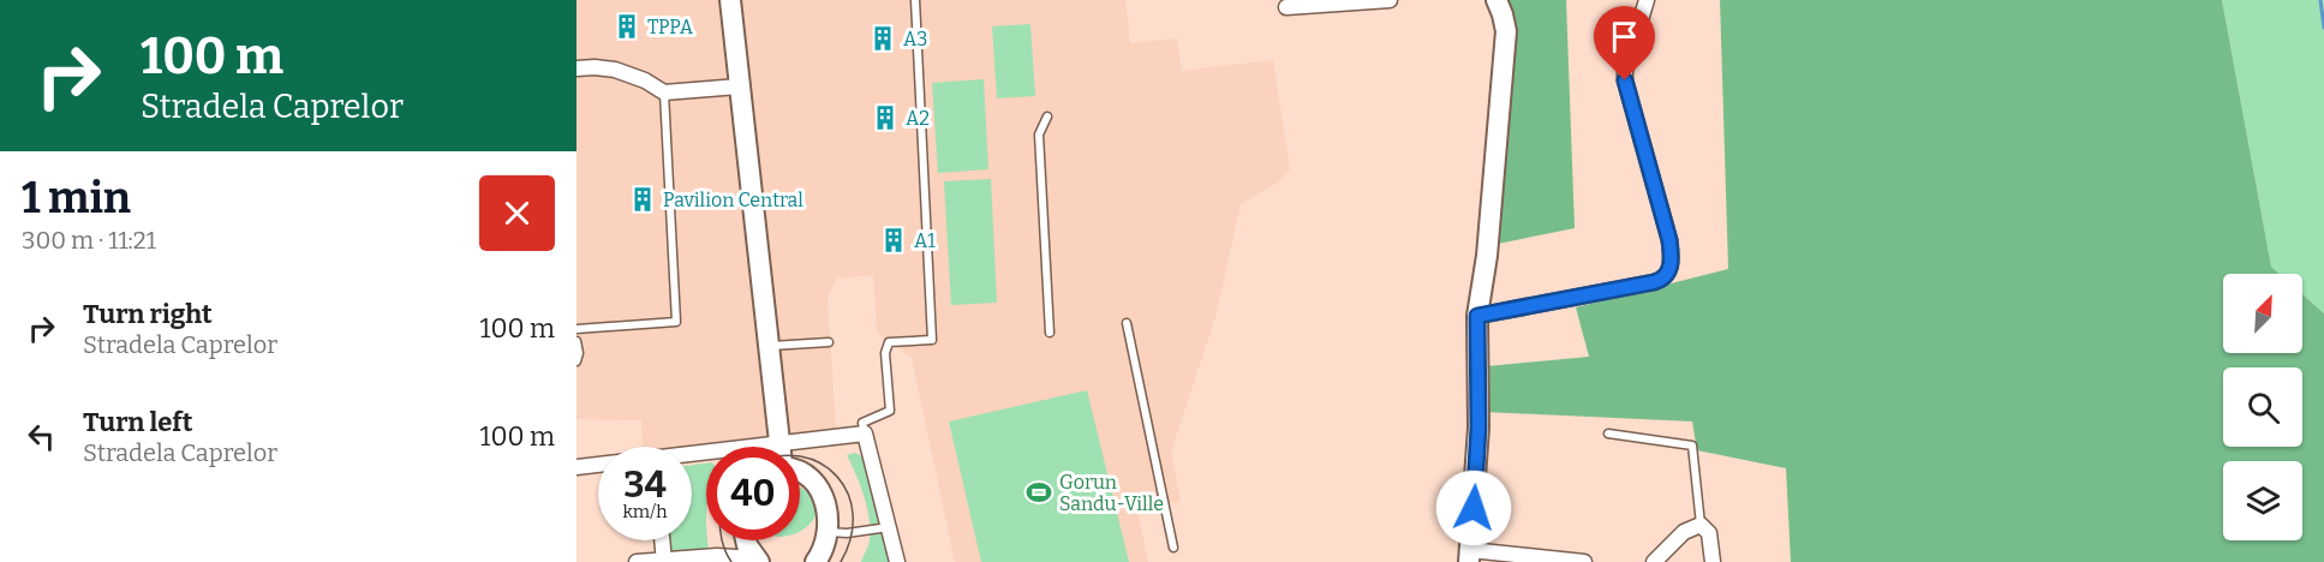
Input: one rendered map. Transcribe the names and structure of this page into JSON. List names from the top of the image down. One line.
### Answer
{"places":{"building":["TPPA","A3","A2","Pavilion Central","A1"],"sports":["Gorun Sandu-Ville"]},"north":"top right","page":{"turn":["100 m","Stradela Caprelor"],"heading":["1 min","300 m · 11:21"],"list":[{"name":"Turn right","note":"Stradela Caprelor","value":"100 m"},{"name":"Turn left","note":"Stradela Caprelor","value":"100 m"}],"speed":"34 km/h","limit":"40"}}
